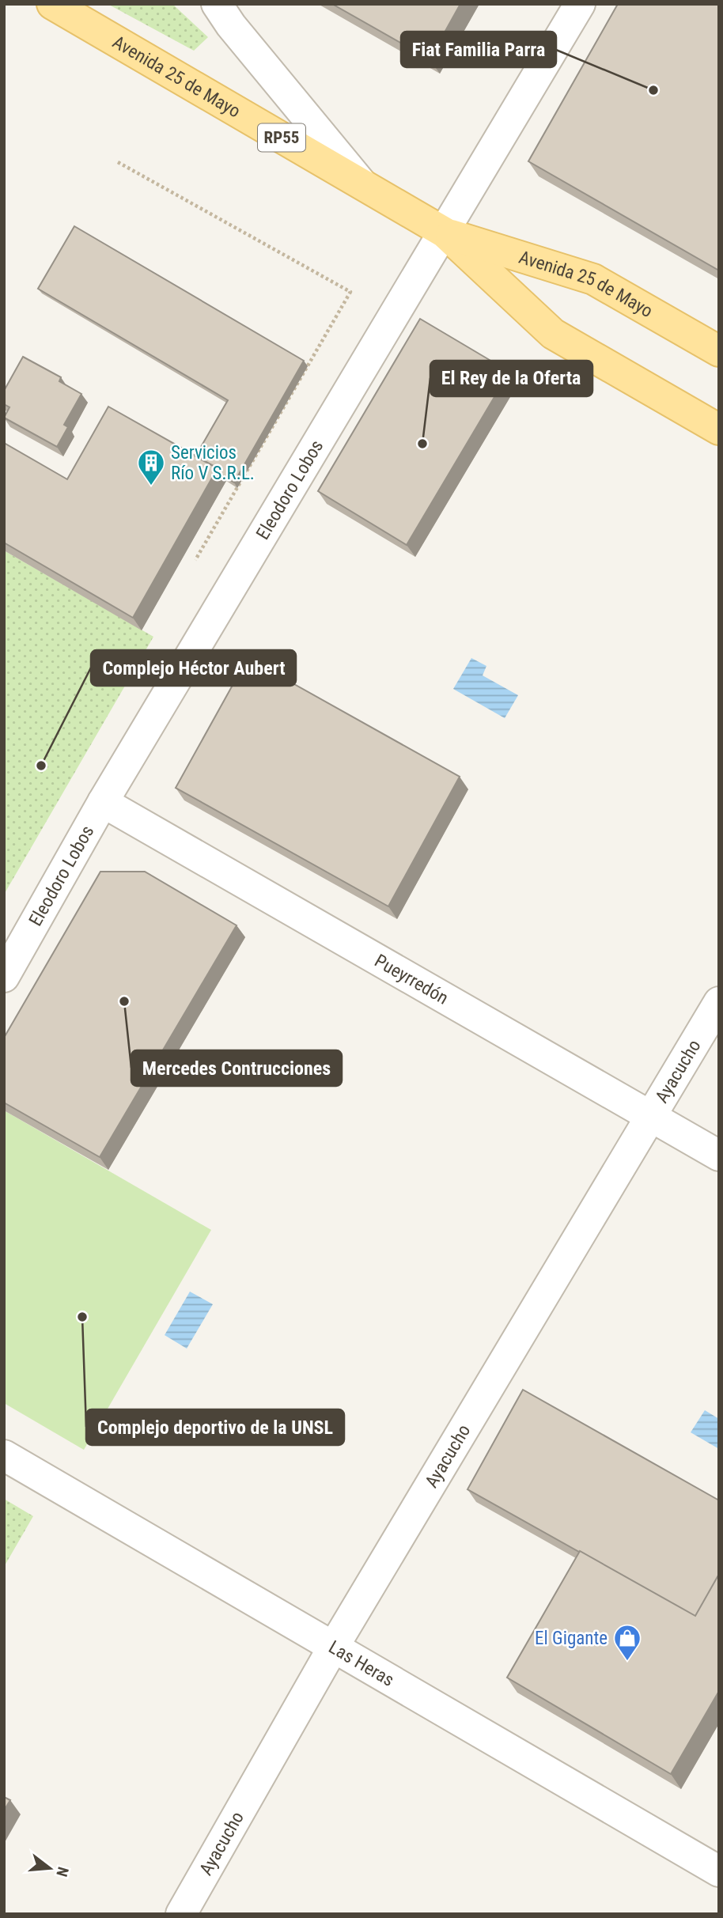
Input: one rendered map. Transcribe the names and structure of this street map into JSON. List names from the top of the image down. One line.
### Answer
{"streets":{"main road":["Avenida 25 de Mayo","RP55"],"street":["Eleodoro Lobos","Pueyrredón","Ayacucho","Las Heras"]},"crossings":[["Avenida 25 de Mayo","Eleodoro Lobos"],["Eleodoro Lobos","Pueyrredón"],["Pueyrredón","Ayacucho"],["Ayacucho","Las Heras"]],"places":{"other":["Fiat Familia Parra","El Rey de la Oferta","Complejo Héctor Aubert","Mercedes Contrucciones","Complejo deportivo de la UNSL"],"building":["Servicios Río V S.R.L."],"shop":["El Gigante"]},"north":"right"}
